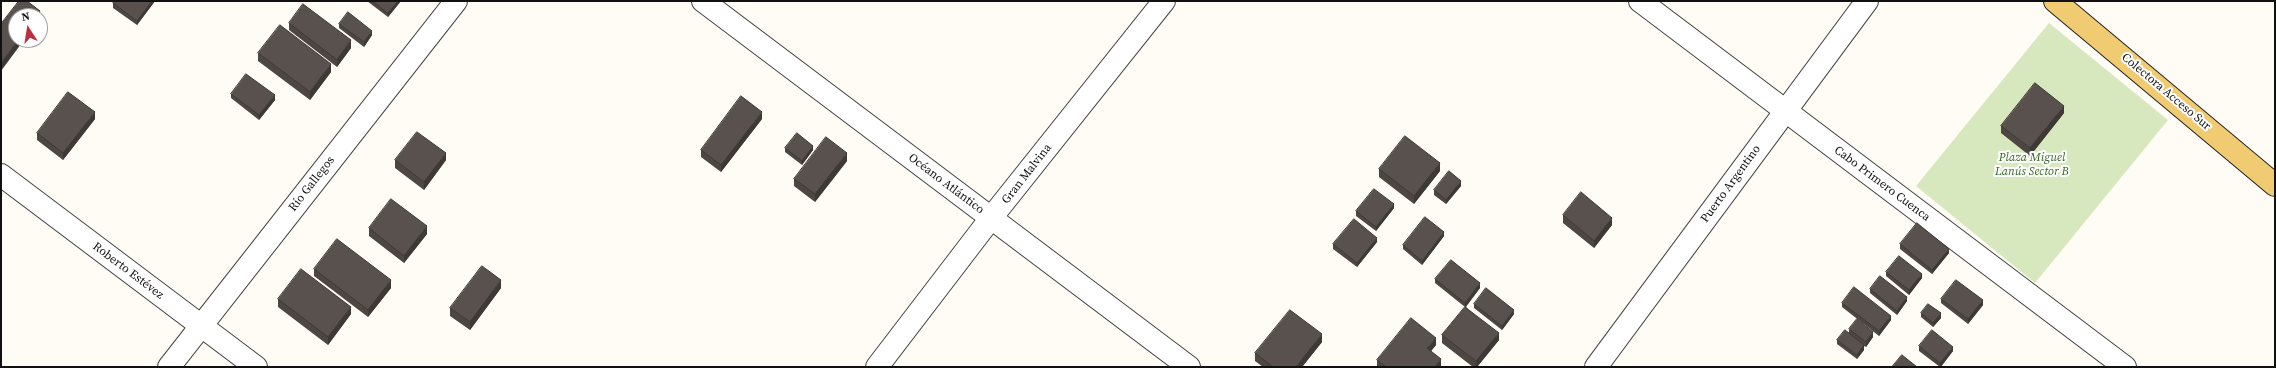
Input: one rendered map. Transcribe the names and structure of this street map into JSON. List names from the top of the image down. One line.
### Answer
{"streets":{"main road":["Colectora Acceso Sur"],"street":["Gran Malvina","Río Gallegos","Océano Atlántico","Puerto Argentino","Cabo Primero Cuenca","Roberto Estévez"]},"crossings":[["Gran Malvina","Océano Atlántico"],["Río Gallegos","Roberto Estévez"],["Puerto Argentino","Cabo Primero Cuenca"]],"parks":["Plaza Miguel Lanús Sector B"],"north":"top"}
